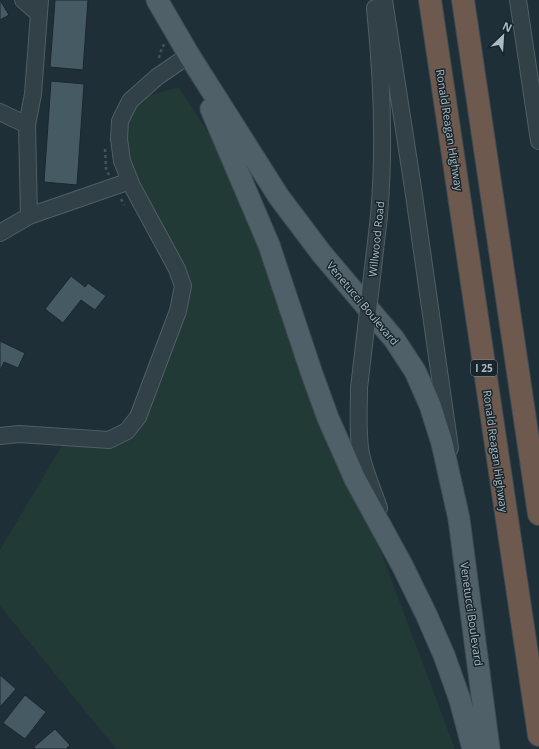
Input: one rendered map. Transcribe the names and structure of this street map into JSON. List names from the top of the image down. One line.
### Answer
{"streets":{"highway":["Ronald Reagan Highway","I 25"],"main road":["Venetucci Boulevard"],"street":["Willwood Road"]},"crossings":[["Willwood Road","Venetucci Boulevard"]],"north":"top right"}
